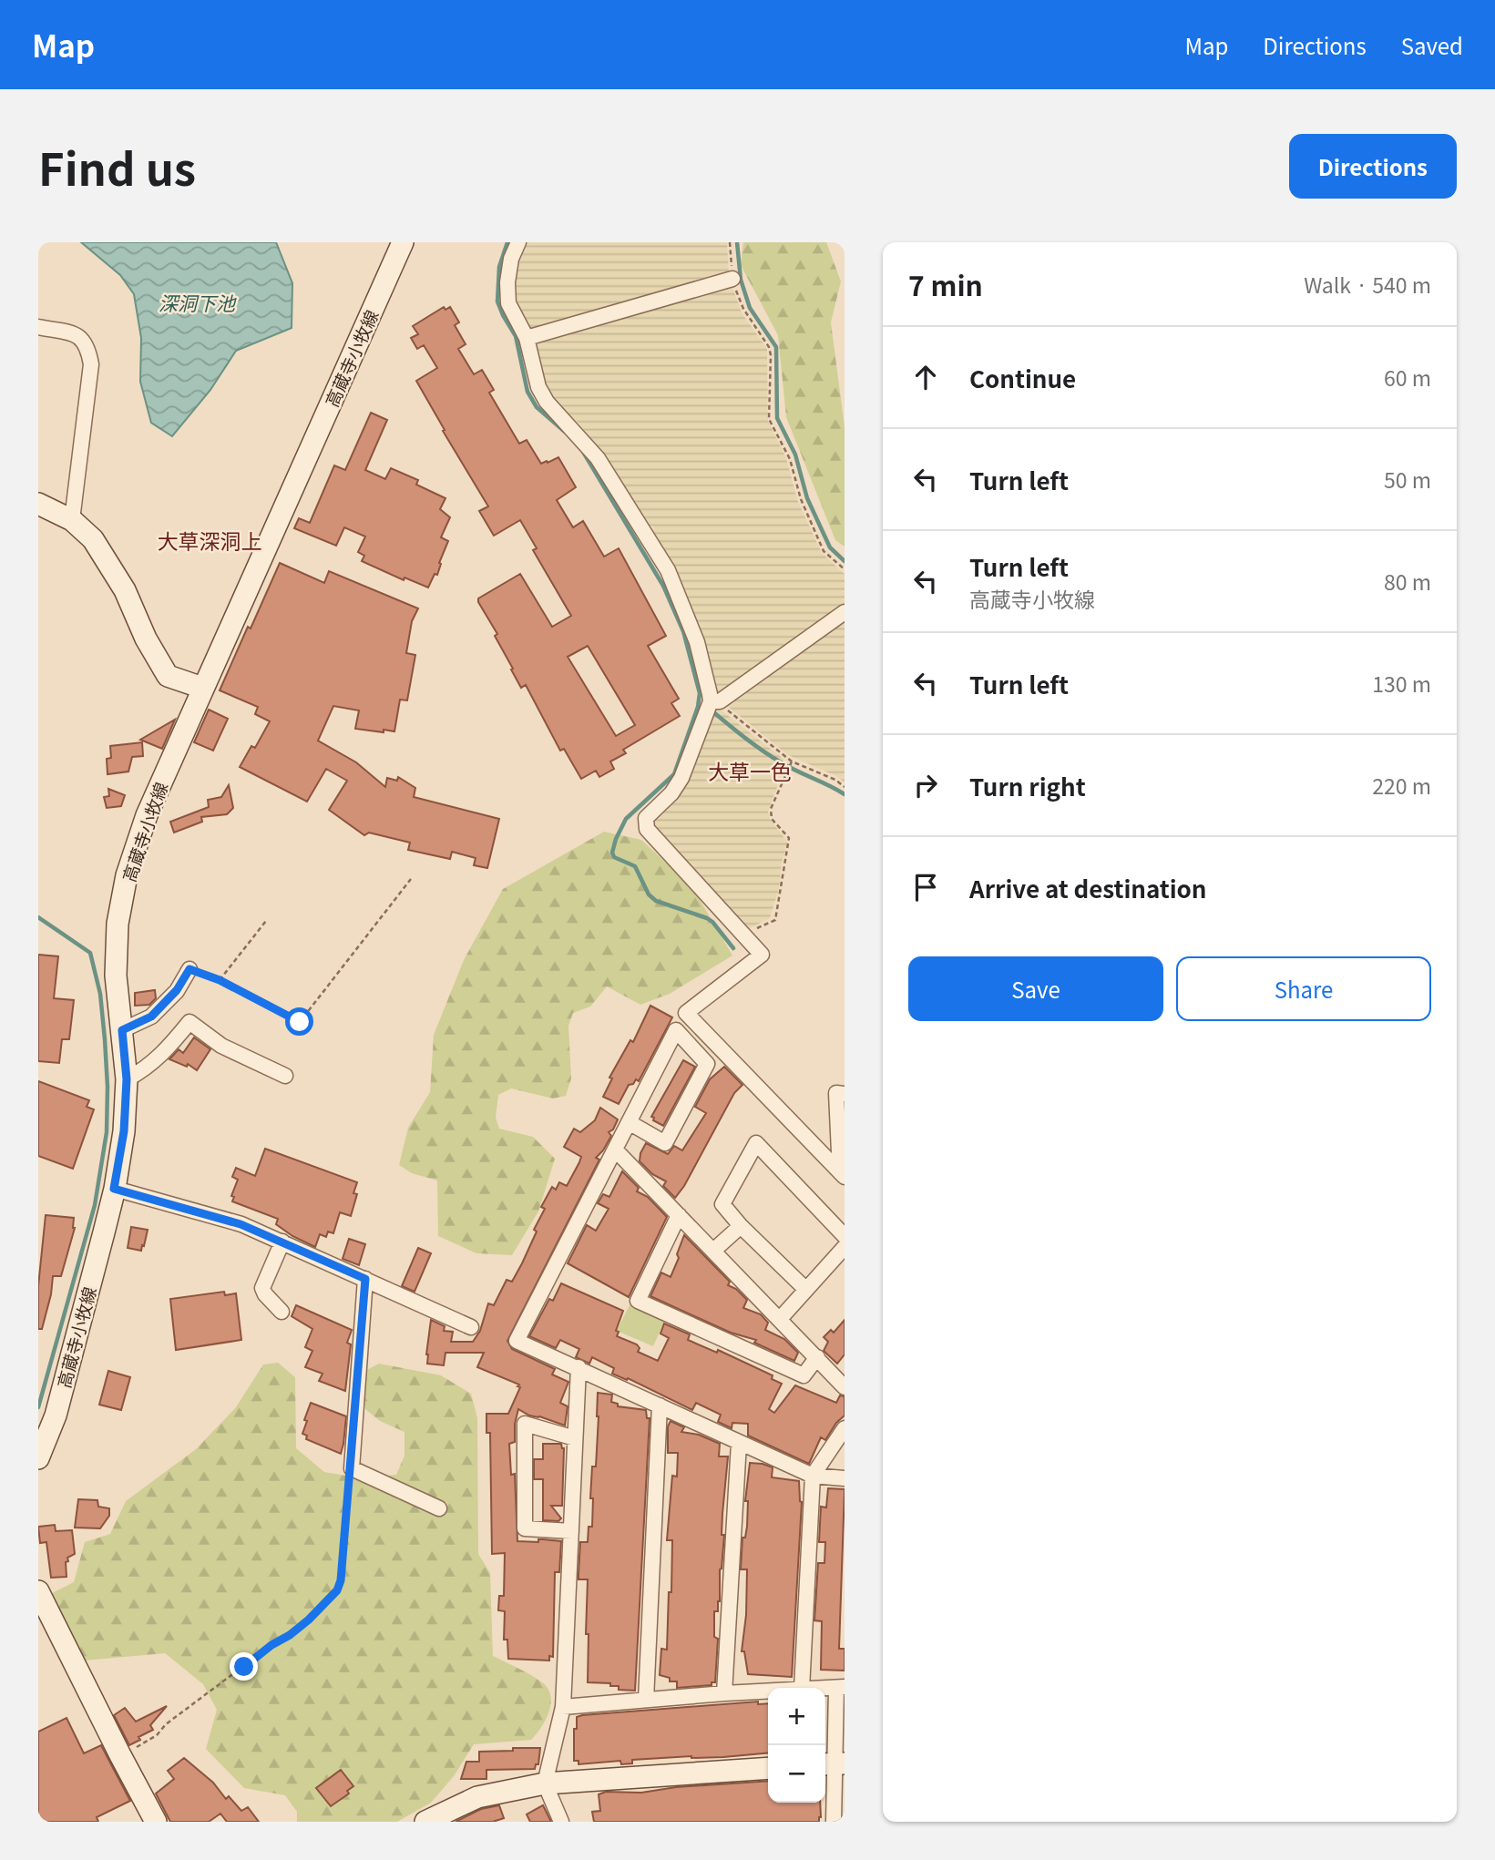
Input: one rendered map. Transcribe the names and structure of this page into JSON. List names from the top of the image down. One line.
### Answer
{"streets":{"main road":["高蔵寺小牧線"]},"districts":["大草深洞上","大草一色"],"water":["深洞下池"],"page":{"header":"Map","nav":["Map","Directions","Saved"],"title":"Find us","buttons":["Directions",["Save","Share"]],"heading":["7 min","Walk · 540 m"],"list":[["Continue","60 m"],["Turn left","50 m"],["Turn left","高蔵寺小牧線","80 m"],["Turn left","130 m"],["Turn right","220 m"],"Arrive at destination"],"map_buttons":["+","−"]}}
